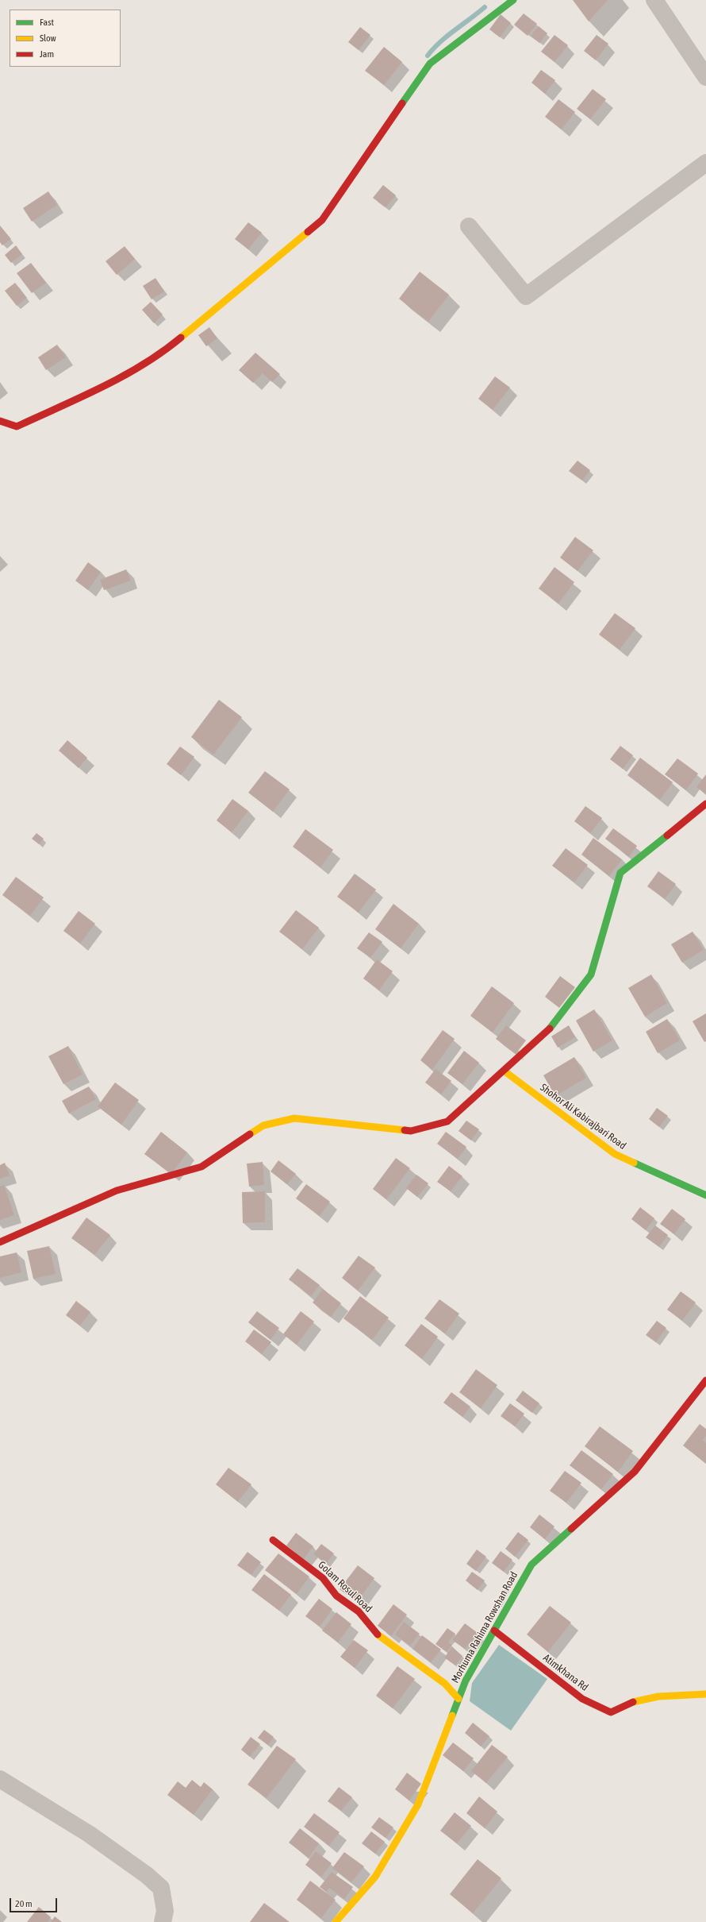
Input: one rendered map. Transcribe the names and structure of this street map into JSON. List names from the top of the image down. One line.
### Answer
{"streets":{"street":["Shohor Ali Kabirajbari Road","Golam Rosul Road","Morhuma Rahima Rowshan Road","Atimkhana Rd"]},"crossings":[["Golam Rosul Road","Morhuma Rahima Rowshan Road"],["Morhuma Rahima Rowshan Road","Atimkhana Rd"]],"legend":["Fast","Slow","Jam"],"scale_bar":"20 m"}
